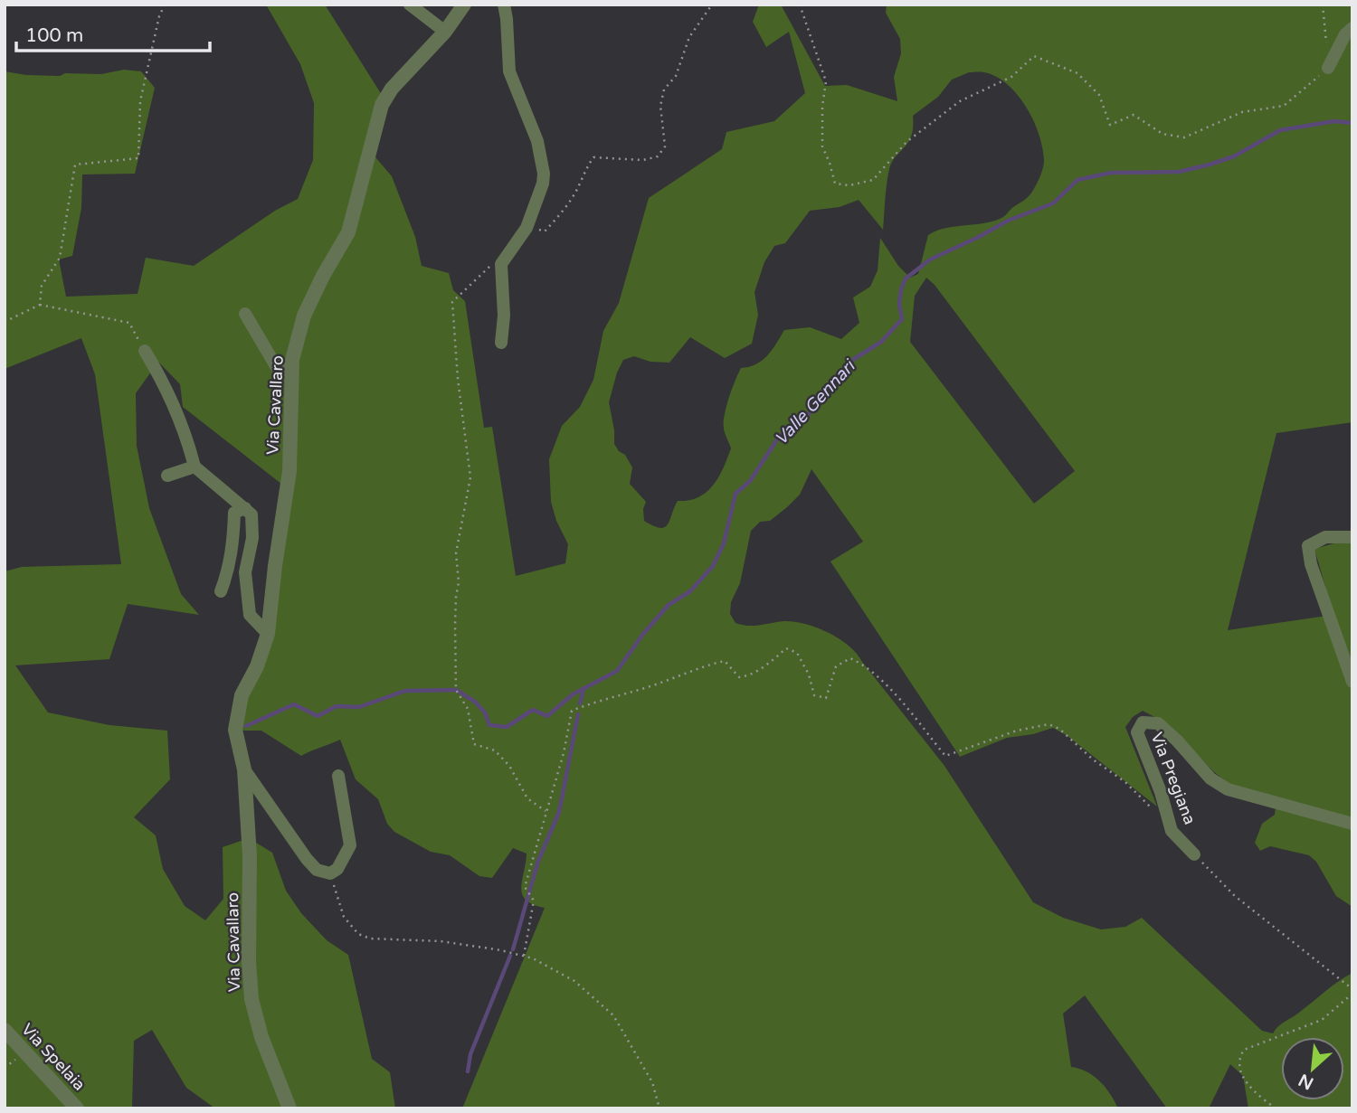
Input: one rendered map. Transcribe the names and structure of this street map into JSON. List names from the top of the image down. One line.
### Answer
{"streets":{"street":["Via Cavallaro","Via Pregiana","Via Spelaia"]},"water":["Valle Gennari"],"scale_bar":"100 m","north":"bottom left"}
